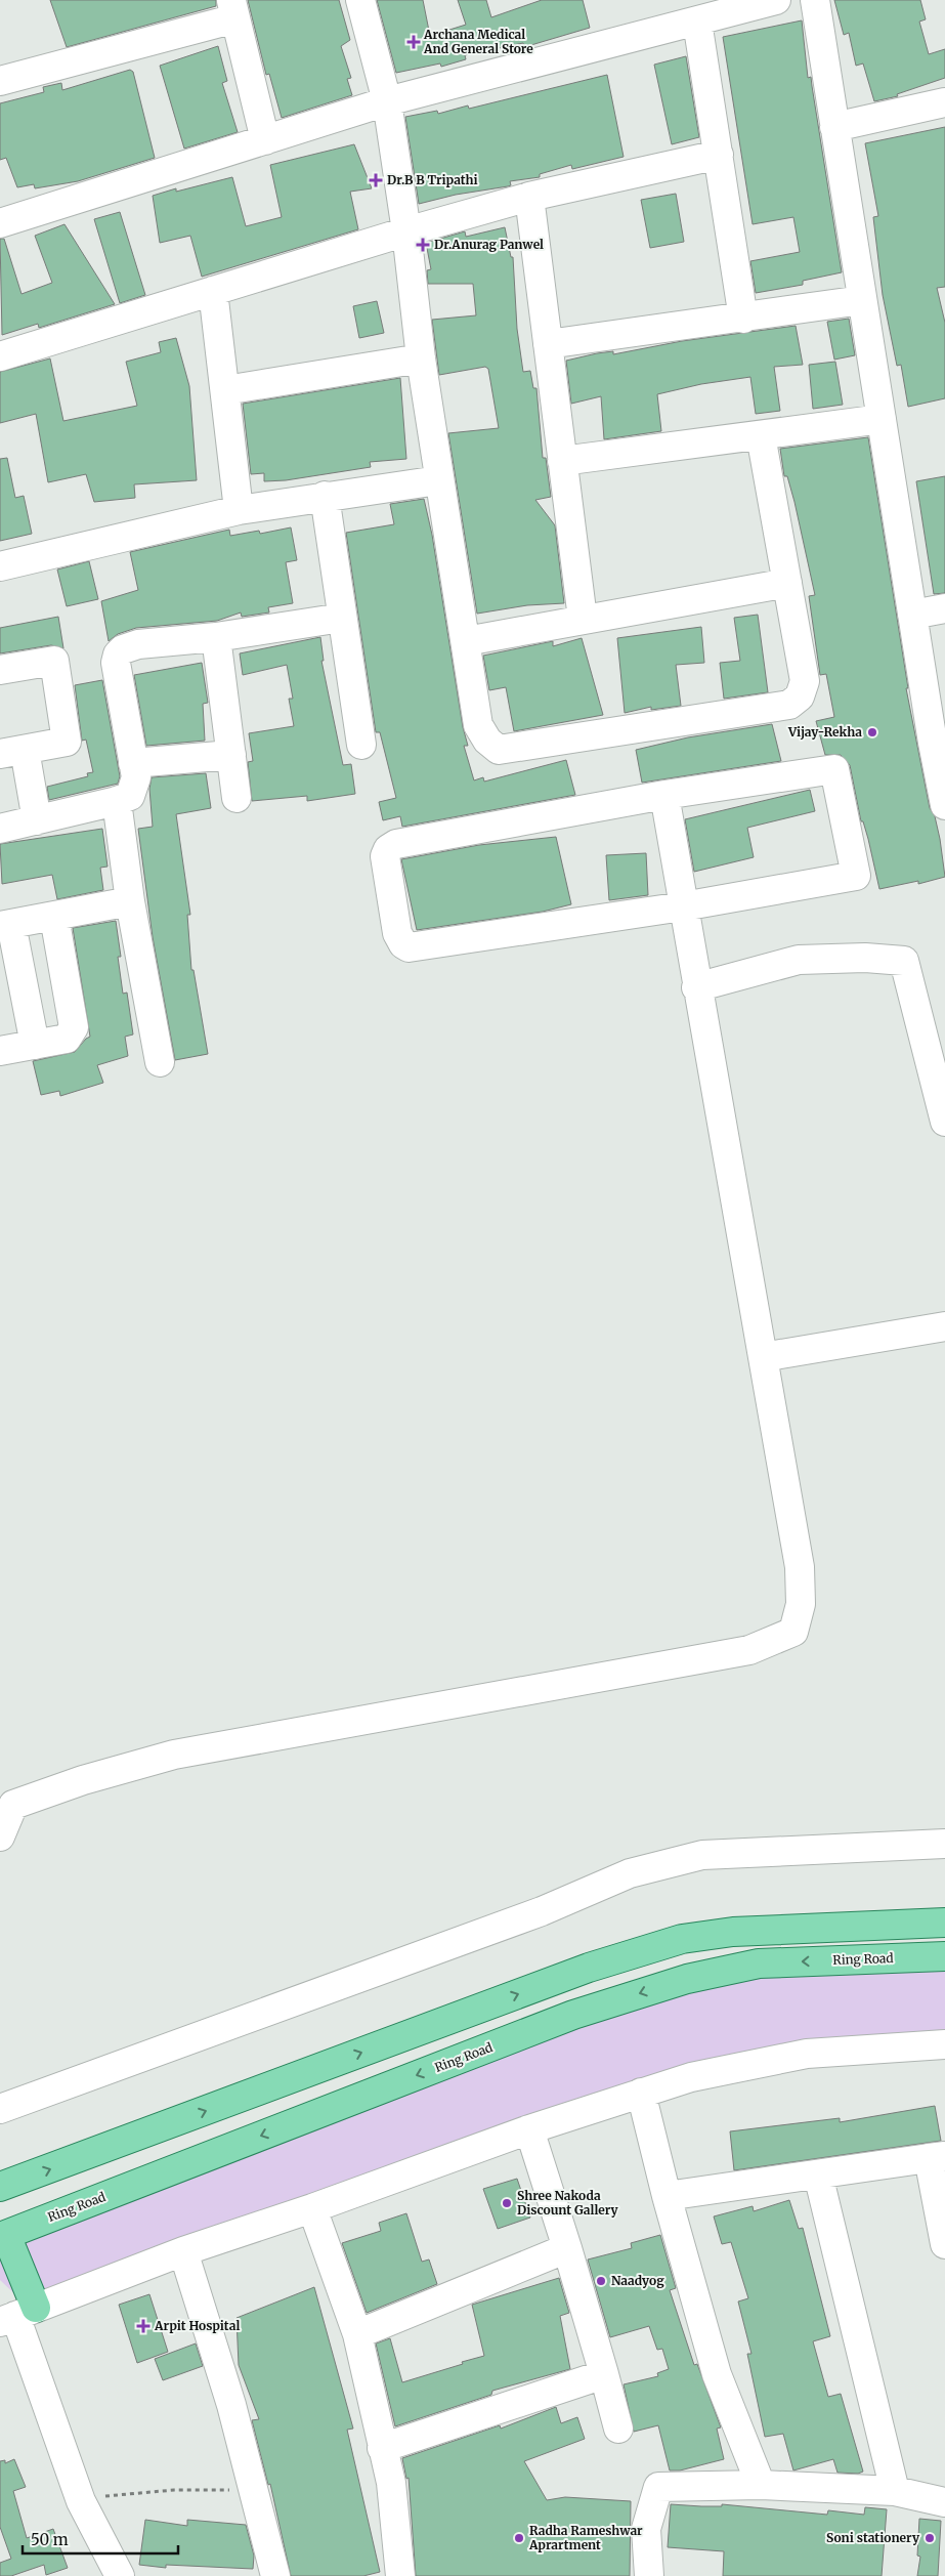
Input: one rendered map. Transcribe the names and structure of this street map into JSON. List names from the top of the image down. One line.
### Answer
{"streets":{"main road":["Ring Road"]},"places":{"health":["Archana Medical And General Store","Dr.B B Tripathi","Dr.Anurag Panwel","Arpit Hospital"],"other":["Vijay-Rekha","Shree Nakoda Discount Gallery","Naadyog","Radha Rameshwar Aprartment","Soni stationery"]},"scale_bar":"50 m"}
